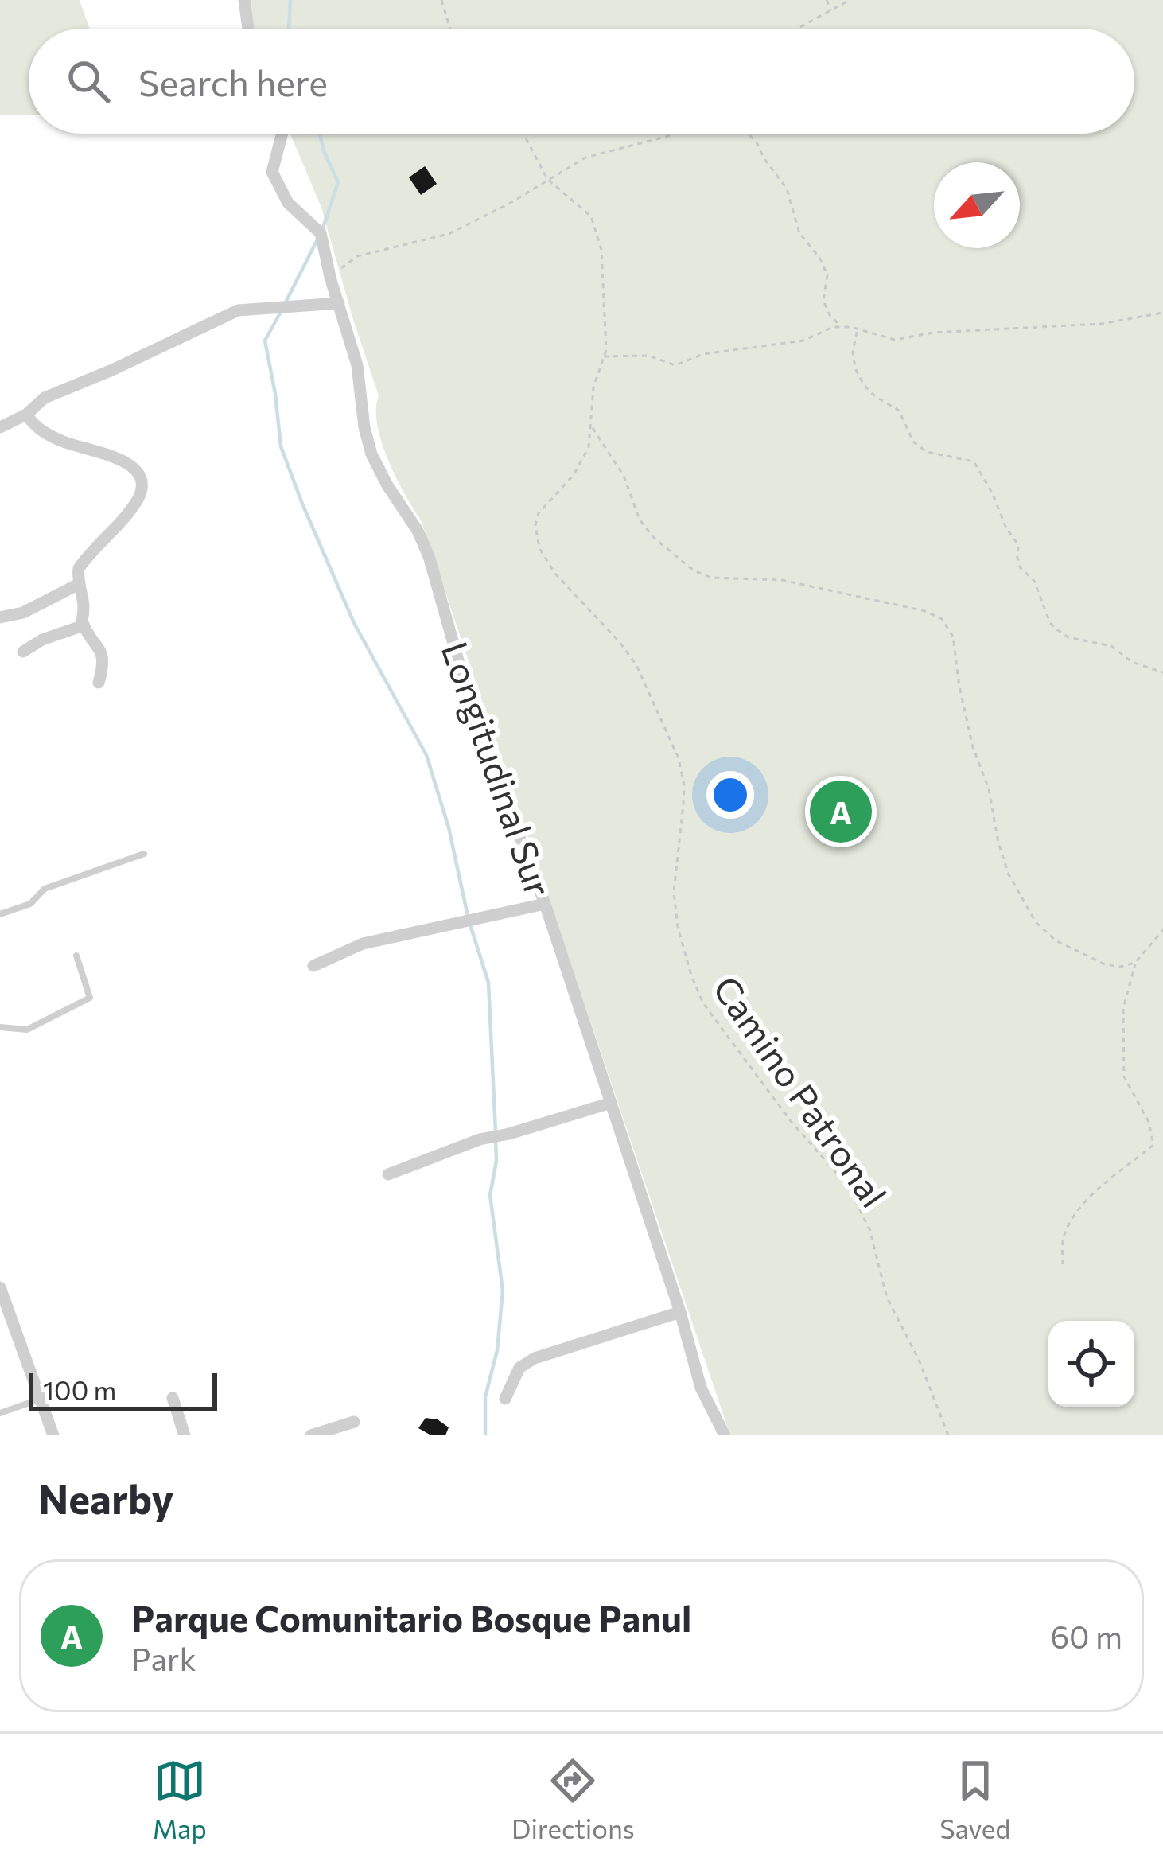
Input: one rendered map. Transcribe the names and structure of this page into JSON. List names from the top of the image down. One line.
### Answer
{"streets":{"street":["Longitudinal Sur"],"path":["Camino Patronal"]},"scale_bar":"100 m","north":"bottom left","page":{"search":"Search here","pins":"A","scale":"100 m","heading":"Nearby","list":[{"mark":"A","name":"Parque Comunitario Bosque Panul","note":"Park","value":"60 m"}],"nav":["Map","Directions","Saved"]}}
